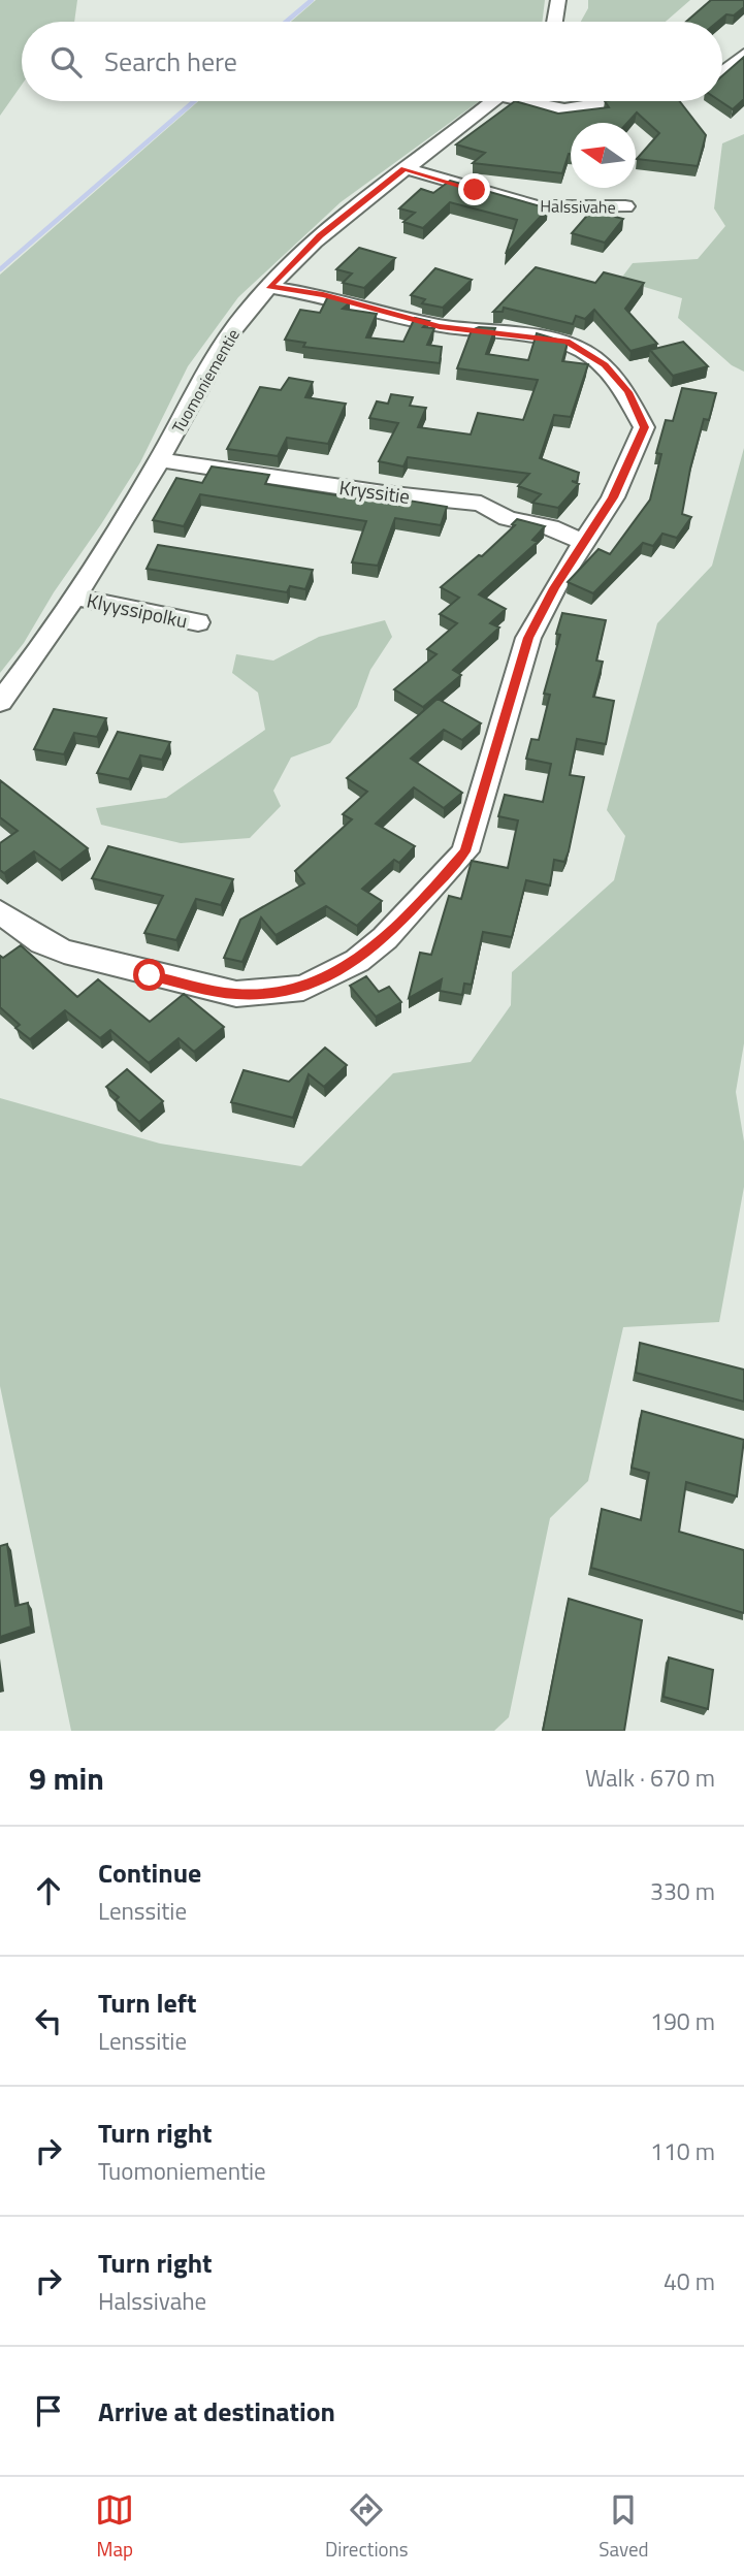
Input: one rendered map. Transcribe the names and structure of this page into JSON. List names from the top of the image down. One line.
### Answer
{"streets":{"street":["Halssivahe","Tuomoniementie","Kryssitie","Klyyssipolku"]},"crossings":[["Halssivahe","Tuomoniementie"],["Tuomoniementie","Kryssitie"],["Tuomoniementie","Klyyssipolku"]],"north":"left","page":{"search":"Search here","heading":["9 min","Walk · 670 m"],"list":[["Continue","Lenssitie","330 m"],["Turn left","Lenssitie","190 m"],["Turn right","Tuomoniementie","110 m"],["Turn right","Halssivahe","40 m"],"Arrive at destination"],"nav":["Map","Directions","Saved"]}}
